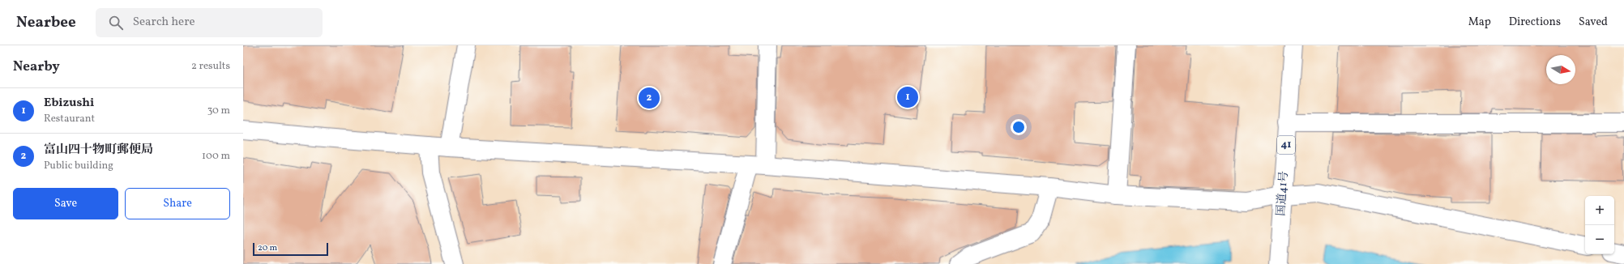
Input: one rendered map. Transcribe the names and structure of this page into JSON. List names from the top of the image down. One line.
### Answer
{"streets":{"main road":["41","国道41号"]},"scale_bar":"20 m","north":"right","page":{"header":"Nearbee","search":"Search here","nav":["Map","Directions","Saved"],"heading":["Nearby","2 results"],"pins":["1","2"],"list":[{"mark":"1","name":"Ebizushi","note":"Restaurant","value":"30 m"},{"mark":"2","name":"富山四十物町郵便局","note":"Public building","value":"100 m"}],"buttons":["Save","Share"],"map_buttons":["+","−"],"scale":"20 m"}}
